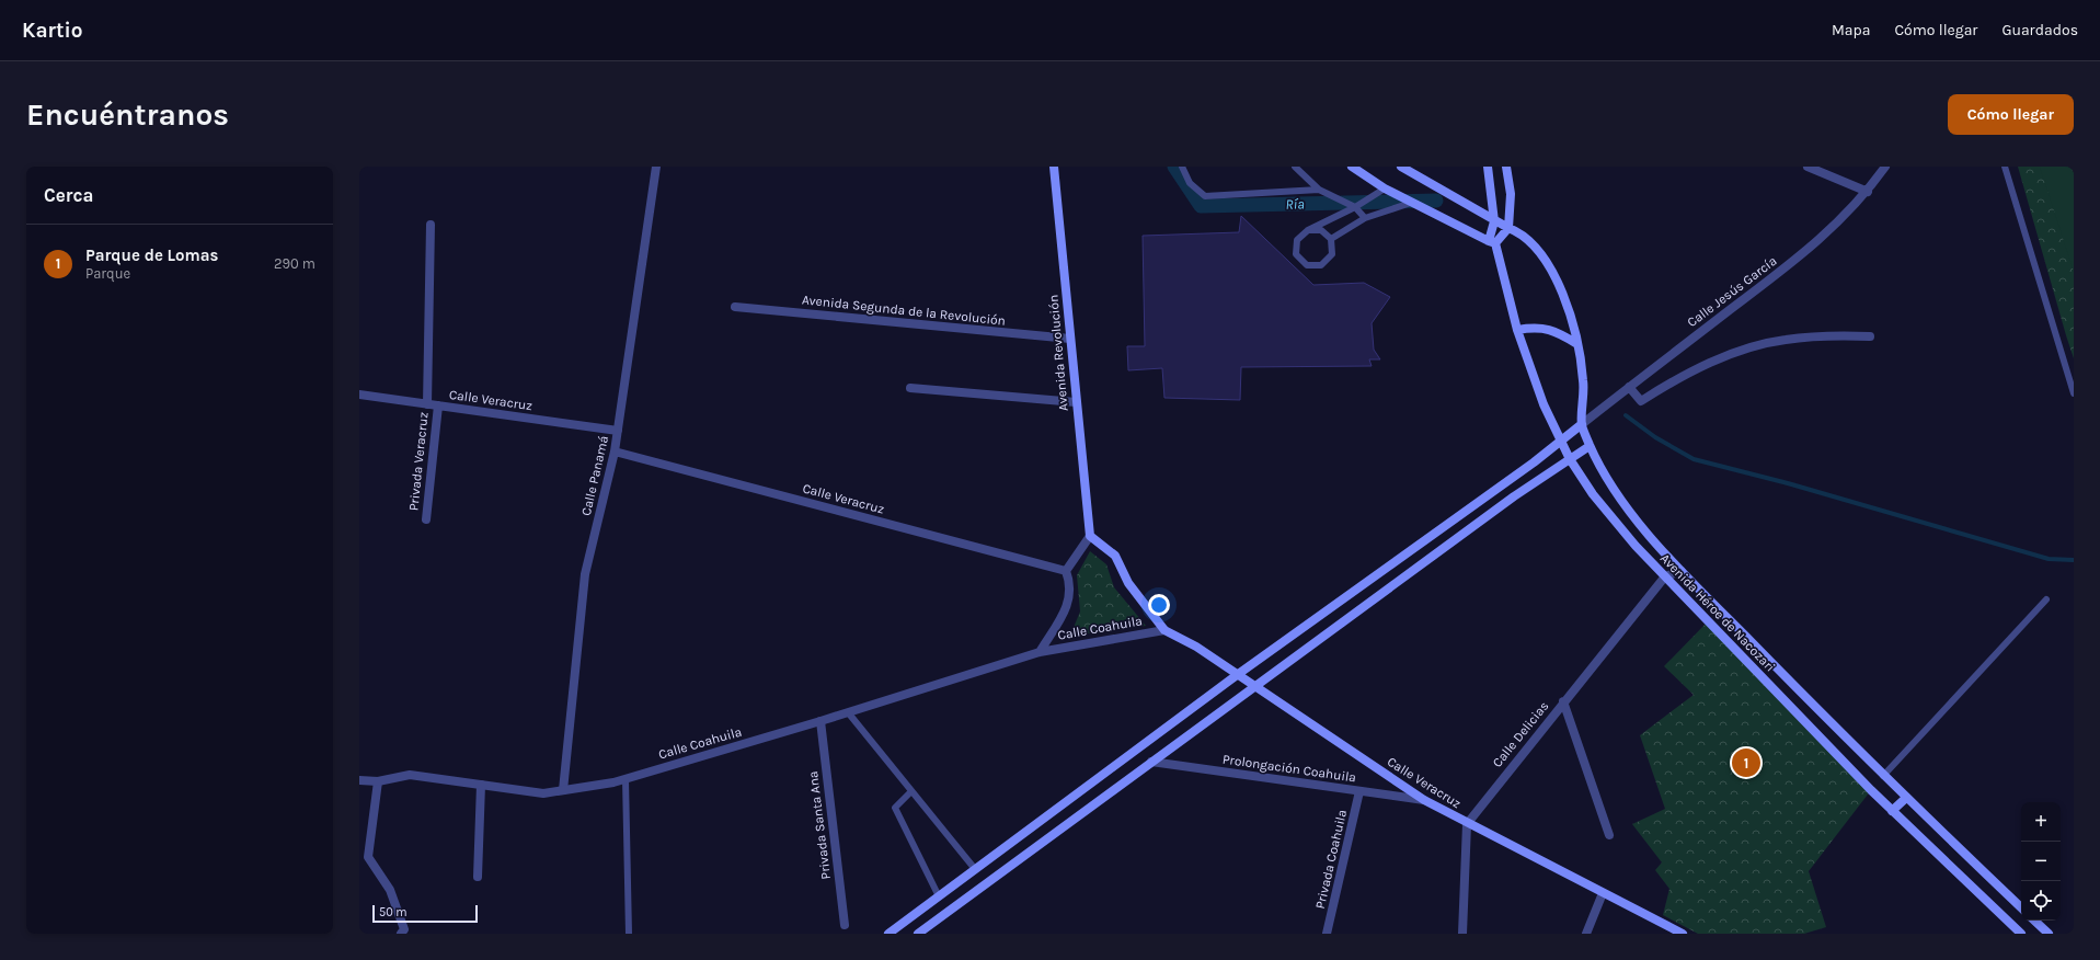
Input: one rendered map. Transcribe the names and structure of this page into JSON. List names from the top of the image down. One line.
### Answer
{"streets":{"main road":["Avenida Revolución","Calle Veracruz","Avenida Héroe de Nacozari"],"street":["Calle Jesús García","Avenida Segunda de la Revolución","Privada Veracruz","Calle Panamá","Calle Coahuila","Calle Delicias","Prolongación Coahuila","Privada Santa Ana","Privada Coahuila"]},"crossings":[["Calle Jesús García","Avenida Héroe de Nacozari"],["Avenida Segunda de la Revolución","Avenida Revolución"],["Calle Veracruz","Privada Veracruz"],["Calle Veracruz","Calle Panamá"],["Calle Veracruz","Calle Coahuila"],["Calle Veracruz","Calle Delicias"],["Calle Veracruz","Prolongación Coahuila"],["Calle Panamá","Calle Coahuila"],["Avenida Héroe de Nacozari","Calle Delicias"],["Calle Coahuila","Privada Santa Ana"],["Prolongación Coahuila","Privada Coahuila"]],"water":["Ría"],"scale_bar":"50 m","page":{"header":"Kartio","nav":["Mapa","Cómo llegar","Guardados"],"buttons":"Cómo llegar","title":"Encuéntranos","heading":"Cerca","list":[{"mark":"1","name":"Parque de Lomas","note":"Parque","value":"290 m"}],"pins":"1","map_buttons":["+","−"],"scale":"50 m"}}
